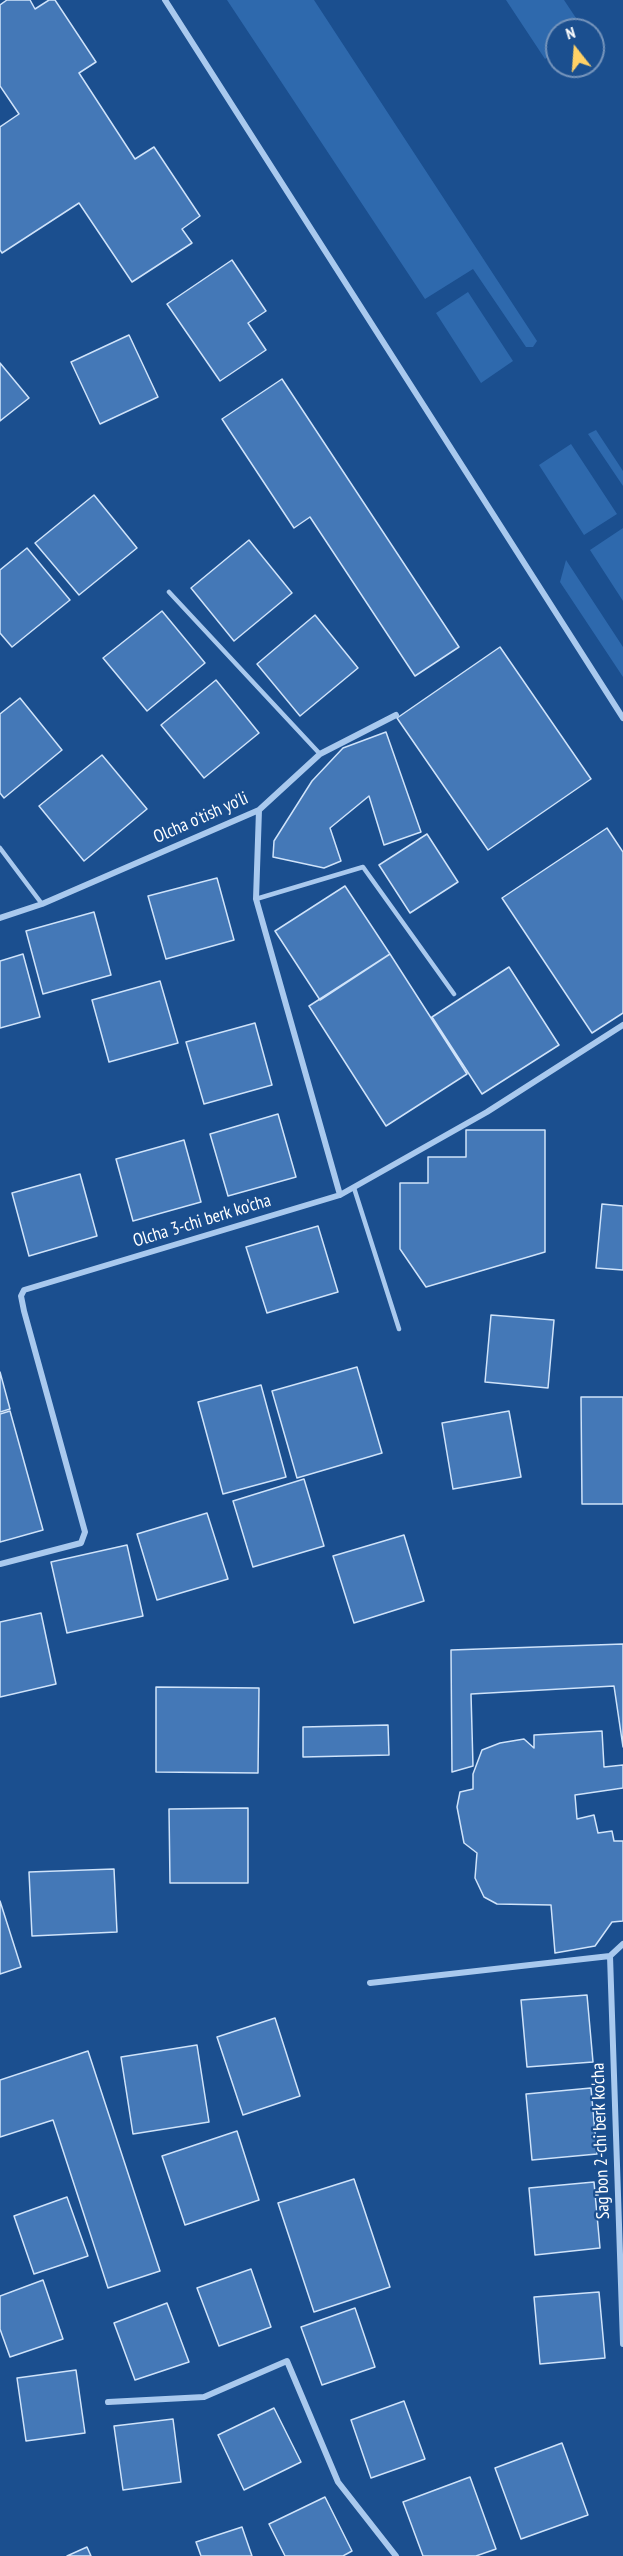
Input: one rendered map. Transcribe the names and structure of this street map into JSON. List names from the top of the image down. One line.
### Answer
{"streets":{"street":["Olcha o'tish yo'li","Olcha 3-chi berk ko'cha","Sag'bon 2-chi berk ko'cha"]},"north":"top"}
